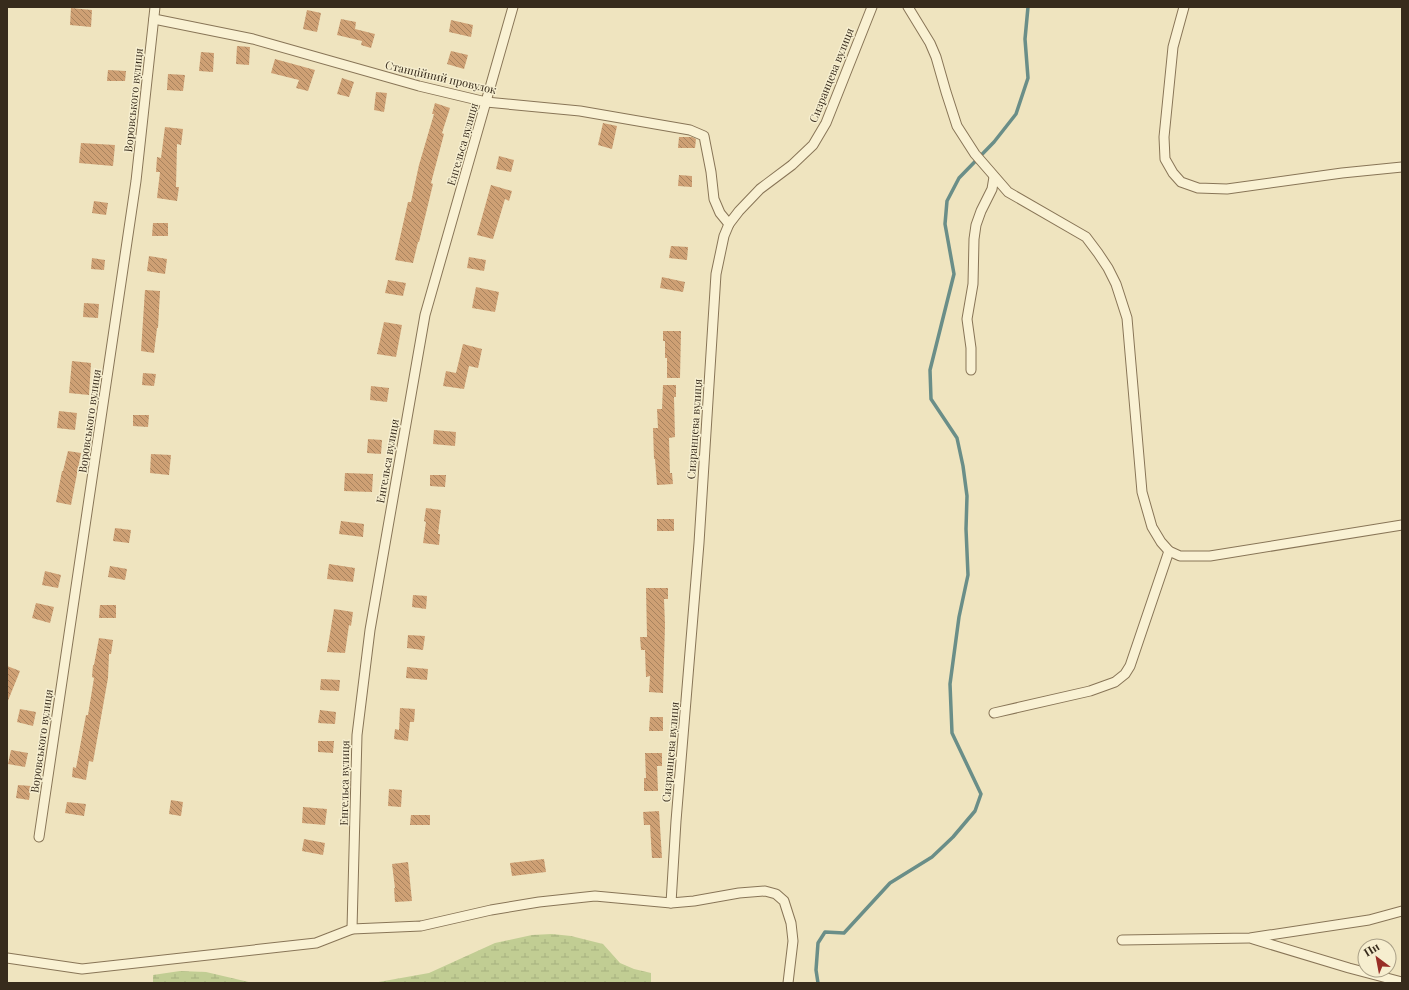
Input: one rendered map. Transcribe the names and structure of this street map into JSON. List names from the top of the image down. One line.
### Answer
{"streets":{"street":["Сизранцева вулиця","Станційний провулок","Воровського вулиця","Енгельса вулиця"]},"crossings":[["Сизранцева вулиця","Станційний провулок"],["Станційний провулок","Воровського вулиця"],["Станційний провулок","Енгельса вулиця"]],"north":"top left"}
